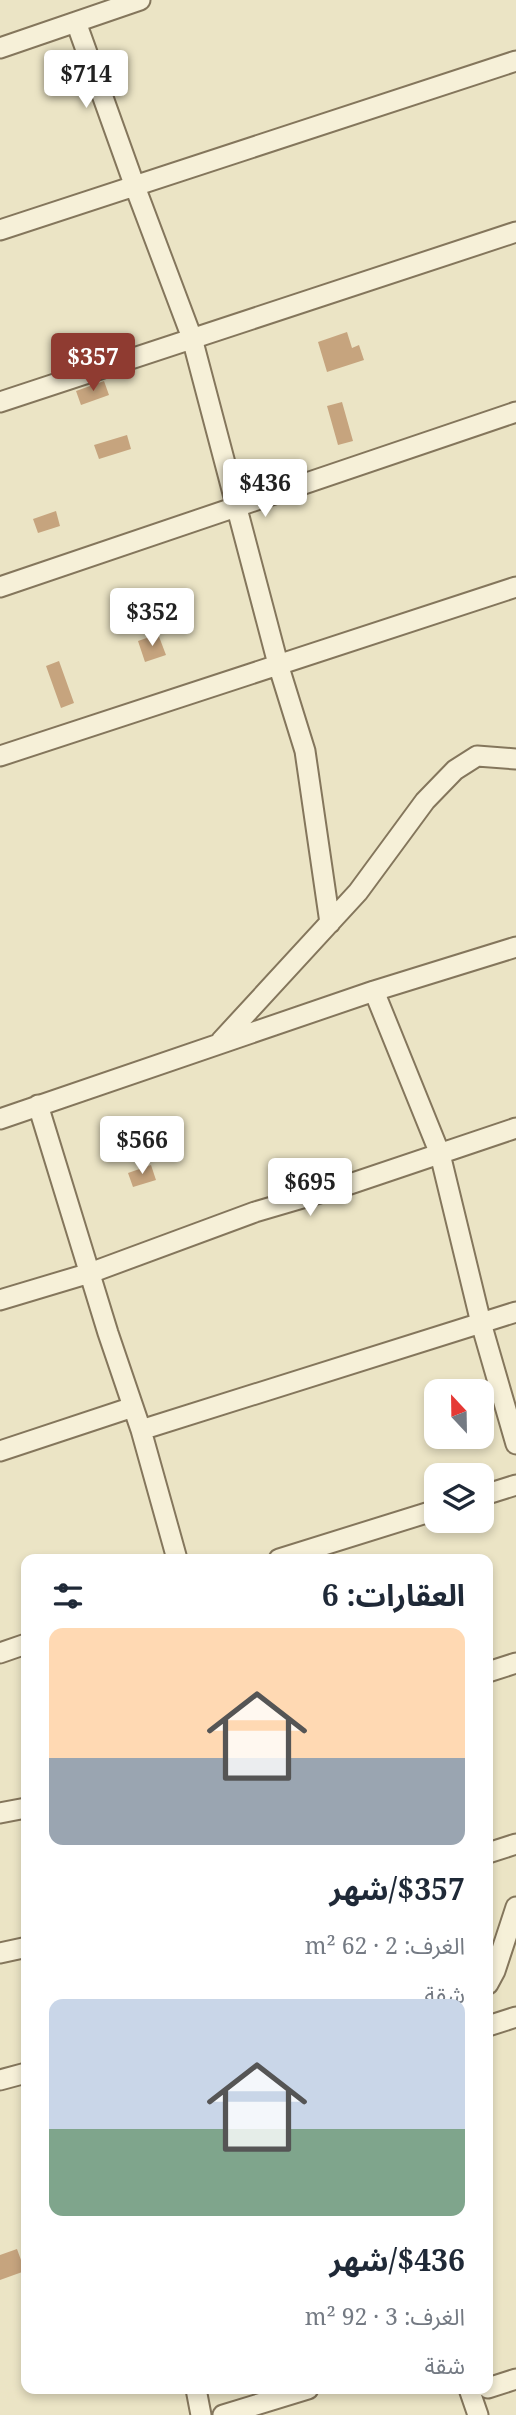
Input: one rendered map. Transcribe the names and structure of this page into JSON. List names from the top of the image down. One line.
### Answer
{"north":"top","page":{"price":["$714","$357","$436","$352","$566","$695"],"heading":"العقارات: 6","list":[{"name":"$357/شهر","note":"الغرف: 2 · 62 m² · شقة"},{"name":"$436/شهر","note":"الغرف: 3 · 92 m² · شقة"}]}}
